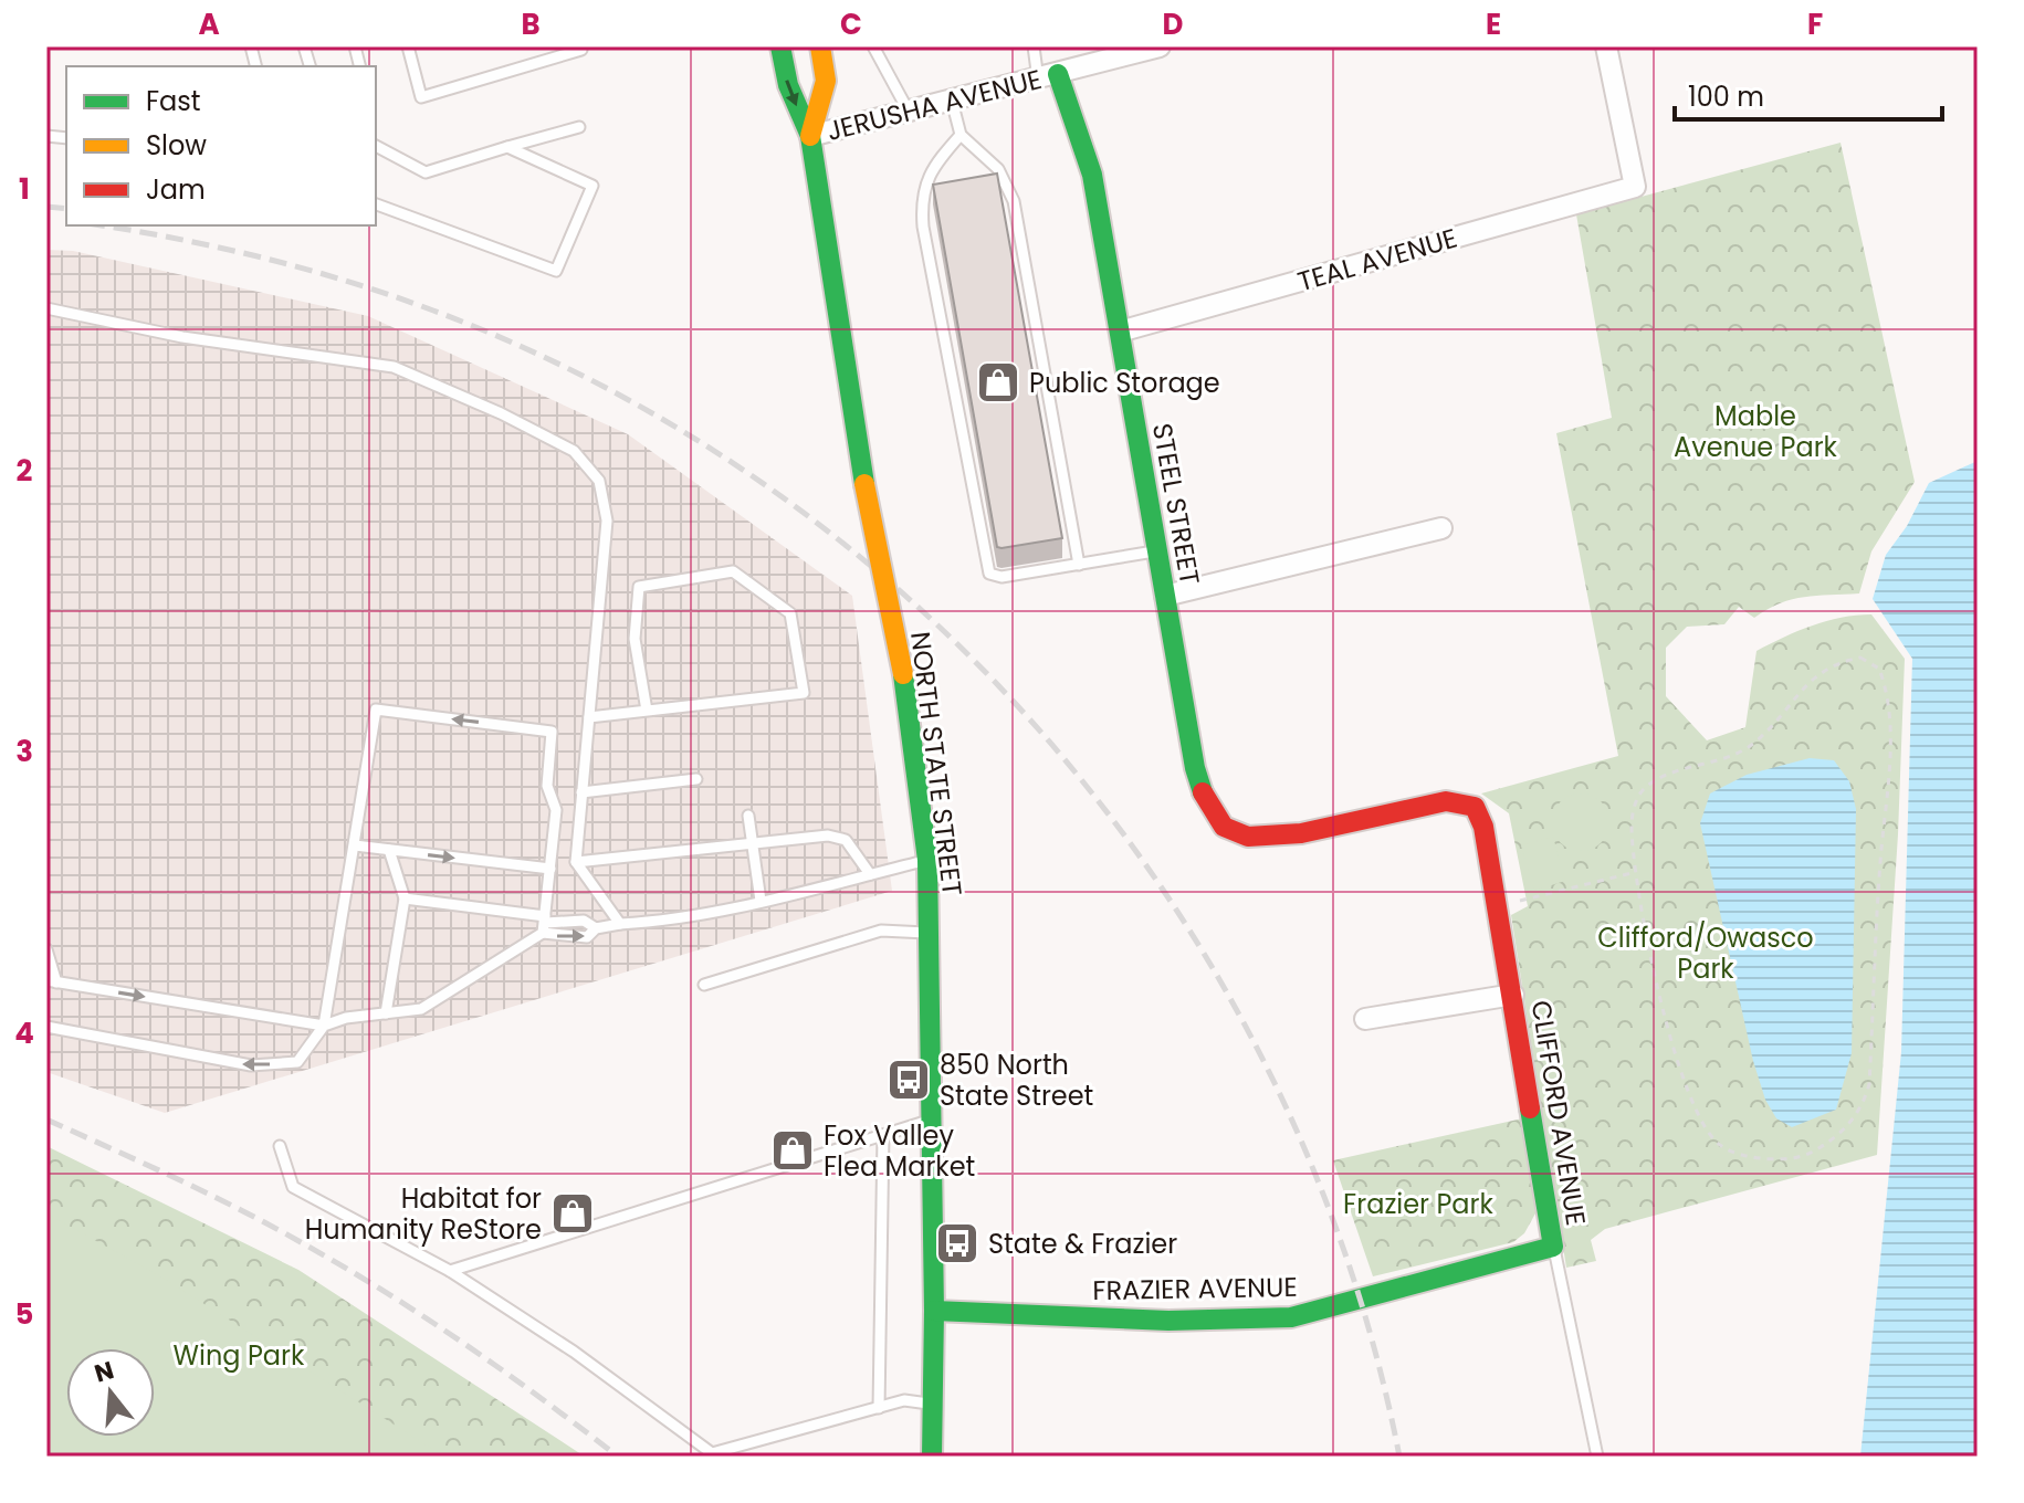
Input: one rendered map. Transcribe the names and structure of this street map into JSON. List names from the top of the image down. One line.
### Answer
{"streets":{"street":["JERUSHA AVENUE","TEAL AVENUE","STEEL STREET","NORTH STATE STREET","CLIFFORD AVENUE","FRAZIER AVENUE"]},"crossings":[["JERUSHA AVENUE","STEEL STREET"],["JERUSHA AVENUE","NORTH STATE STREET"],["TEAL AVENUE","STEEL STREET"],["STEEL STREET","CLIFFORD AVENUE"],["NORTH STATE STREET","FRAZIER AVENUE"],["CLIFFORD AVENUE","FRAZIER AVENUE"]],"parks":["Mable Avenue Park","Clifford/Owasco Park","Frazier Park","Wing Park"],"places":{"shop":["Public Storage","Fox Valley Flea Market","Habitat for Humanity ReStore"],"bus stop":["850 North State Street","State & Frazier"]},"legend":["Fast","Slow","Jam"],"scale_bar":"100 m","north":"top","grid":{"columns":["A","B","C","D","E","F"],"rows":["1","2","3","4","5"]}}
